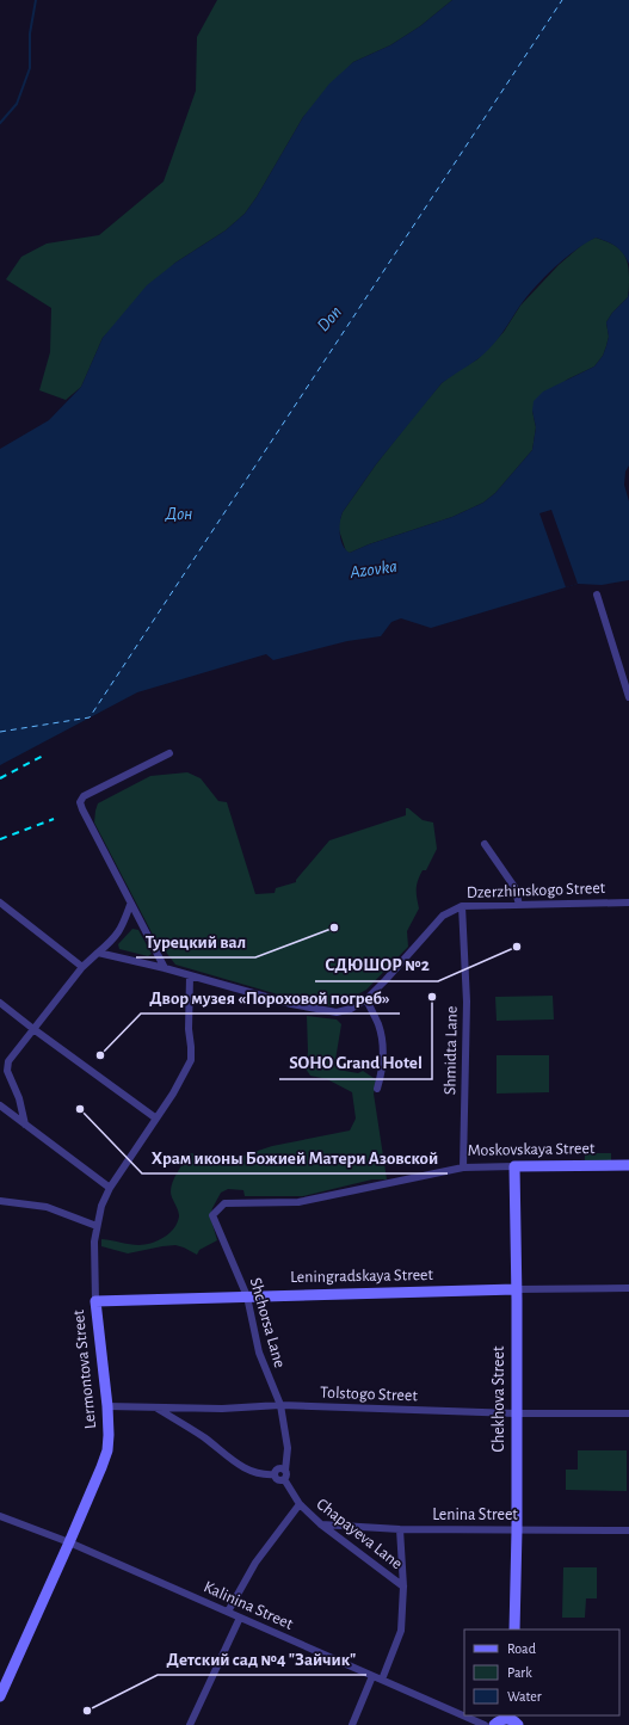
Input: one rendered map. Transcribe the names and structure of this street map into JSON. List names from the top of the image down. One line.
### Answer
{"streets":{"street":["Dzerzhinskogo Street","Shmidta Lane","Moskovskaya Street","Leningradskaya Street","Shchorsa Lane","Lermontova Street","Tolstogo Street","Chekhova Street","Lenina Street","Chapayeva Lane","Kalinina Street"]},"crossings":[["Dzerzhinskogo Street","Shmidta Lane"],["Dzerzhinskogo Street","Lermontova Street"],["Shmidta Lane","Moskovskaya Street"],["Moskovskaya Street","Shchorsa Lane"],["Moskovskaya Street","Chekhova Street"],["Leningradskaya Street","Shchorsa Lane"],["Leningradskaya Street","Lermontova Street"],["Leningradskaya Street","Chekhova Street"],["Shchorsa Lane","Tolstogo Street"],["Shchorsa Lane","Chapayeva Lane"],["Lermontova Street","Tolstogo Street"],["Lermontova Street","Kalinina Street"],["Tolstogo Street","Chekhova Street"],["Chekhova Street","Lenina Street"],["Lenina Street","Chapayeva Lane"],["Chapayeva Lane","Kalinina Street"]],"water":["Don","Дон","Azovka"],"places":["Турецкий вал","СДЮШОР №2","SOHO Grand Hotel","Двор музея «Пороховой погреб»","Храм иконы Божией Матери Азовской","Детский сад №4 \"Зайчик\""],"legend":["Road","Park","Water"]}
